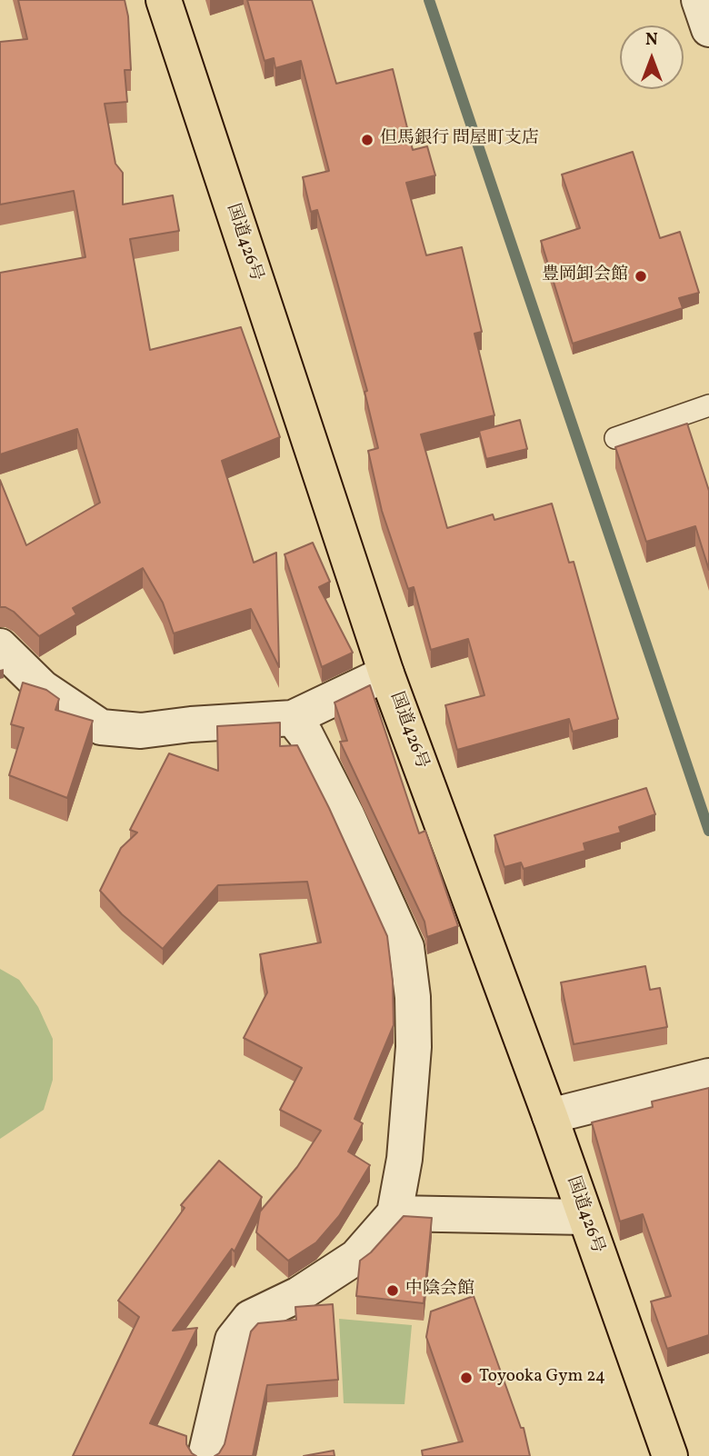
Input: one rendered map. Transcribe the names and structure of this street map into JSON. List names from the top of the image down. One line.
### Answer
{"streets":{"highway":["国道426号"]},"places":["但馬銀行 問屋町支店","豊岡卸会館","中陰会館","Toyooka Gym 24"],"north":"top"}
